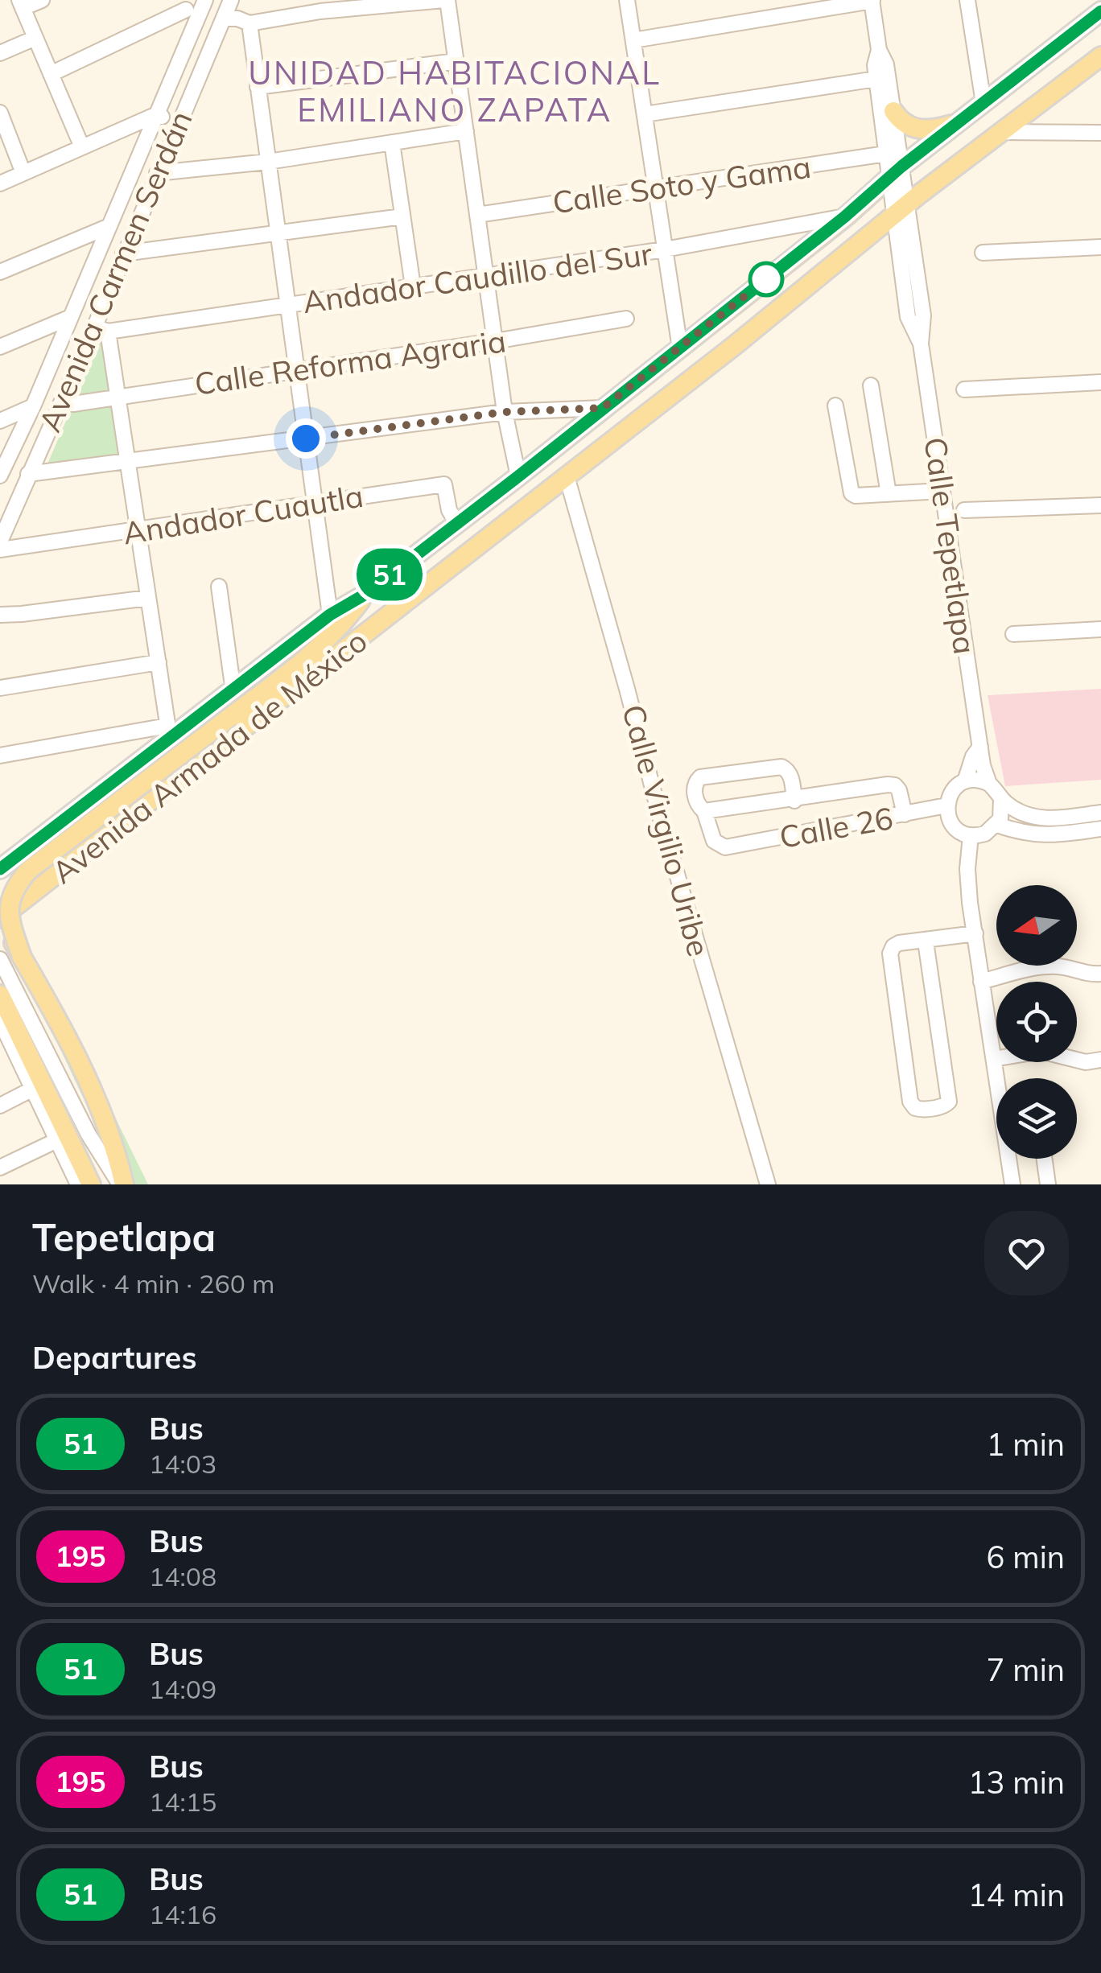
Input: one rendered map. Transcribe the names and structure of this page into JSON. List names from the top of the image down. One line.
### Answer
{"streets":{"main road":["Avenida Armada de México"],"street":["Calle Soto y Gama","Avenida Carmen Serdán","Andador Caudillo del Sur","Calle Reforma Agraria","Andador Cuautla","Calle Tepetlapa","Calle 26","Calle Virgilio Uribe"]},"crossings":[["Calle Soto y Gama","Calle Tepetlapa"],["Avenida Carmen Serdán","Andador Caudillo del Sur"],["Andador Caudillo del Sur","Avenida Armada de México"],["Andador Cuautla","Avenida Armada de México"],["Calle Tepetlapa","Avenida Armada de México"],["Calle Tepetlapa","Calle 26"],["Avenida Armada de México","Calle Virgilio Uribe"]],"districts":["UNIDAD HABITACIONAL EMILIANO ZAPATA"],"lines":["bus line 51"],"north":"left","page":{"on_map":"51","heading":[["Tepetlapa","Walk · 4 min · 260 m"],"Departures"],"list":[{"mark":"51","name":"Bus","note":"14:03","value":"1 min"},{"mark":"195","name":"Bus","note":"14:08","value":"6 min"},{"mark":"51","name":"Bus","note":"14:09","value":"7 min"},{"mark":"195","name":"Bus","note":"14:15","value":"13 min"},{"mark":"51","name":"Bus","note":"14:16","value":"14 min"}]}}
